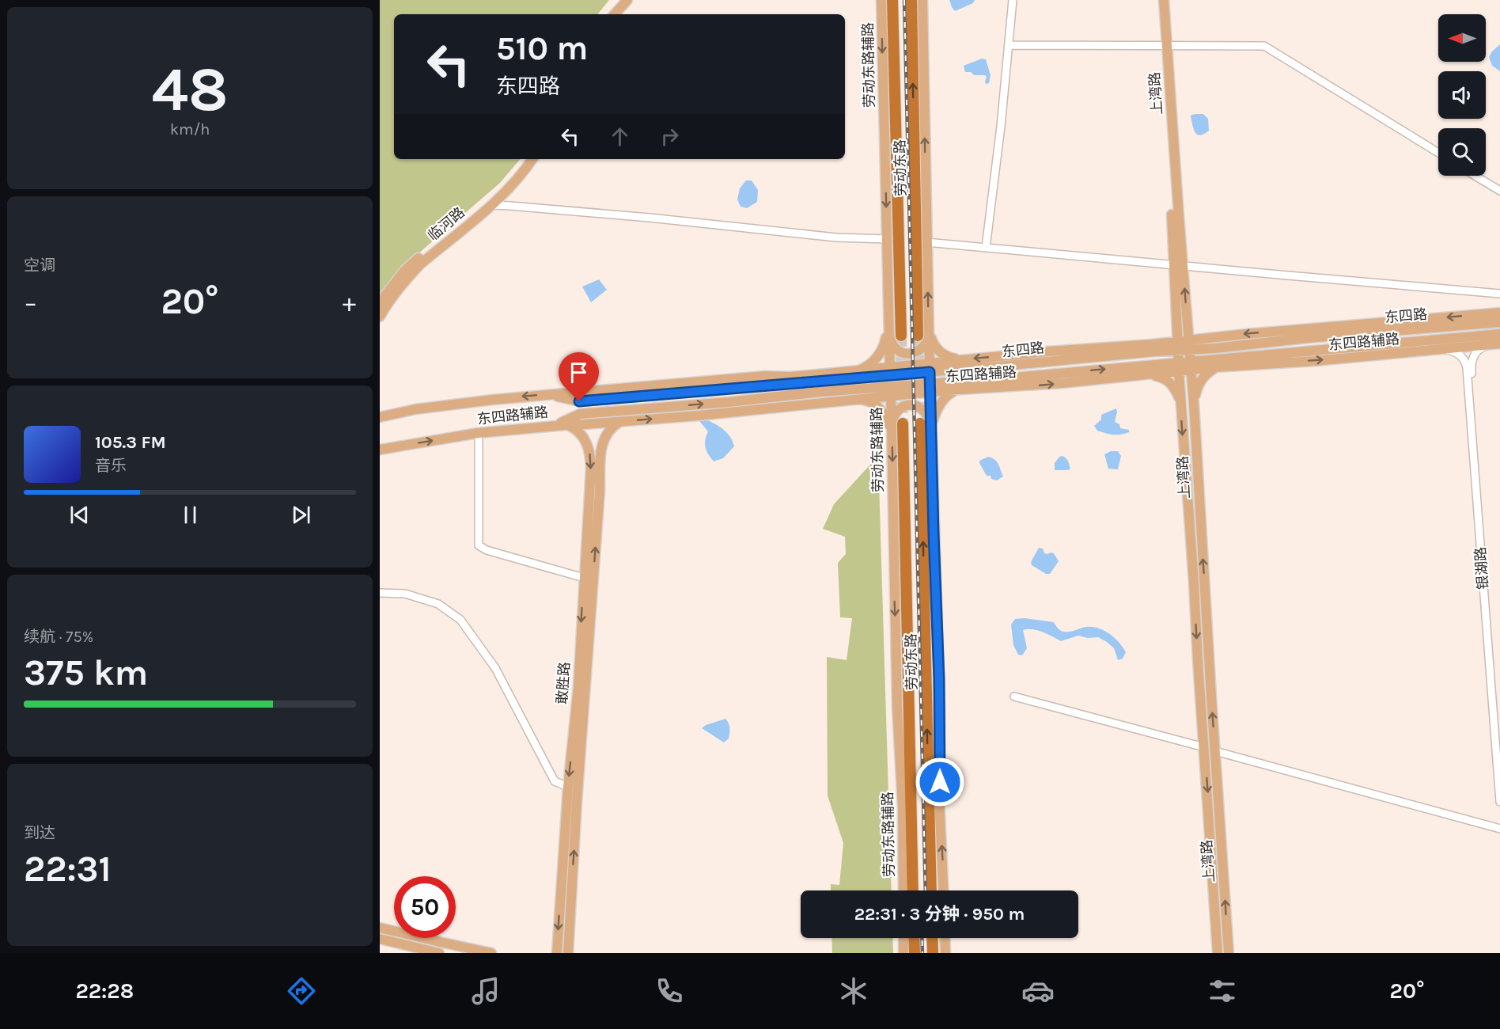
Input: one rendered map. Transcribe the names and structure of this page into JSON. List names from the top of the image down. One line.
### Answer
{"streets":{"highway":["劳动东路"],"main road":["劳动东路辅路","上湾路","临河路","东四路","东四路辅路","敢胜路"],"street":["银湖路"]},"crossings":[["劳动东路辅路","东四路"],["劳动东路辅路","东四路辅路"],["上湾路","东四路"],["上湾路","东四路辅路"],["东四路","东四路辅路"],["东四路辅路","银湖路"],["东四路辅路","敢胜路"]],"north":"left","page":{"tile":[["48","km/h"],"空调",["续航 · 75%","375 km"],["到达","22:31"]],"turn":["510 m","东四路"],"heat":["−","20°","+"],"song":["105.3 FM","音乐"],"limit":"50","trip":"22:31 · 3 分钟 · 950 m","tabs":["22:28","20°"]}}
